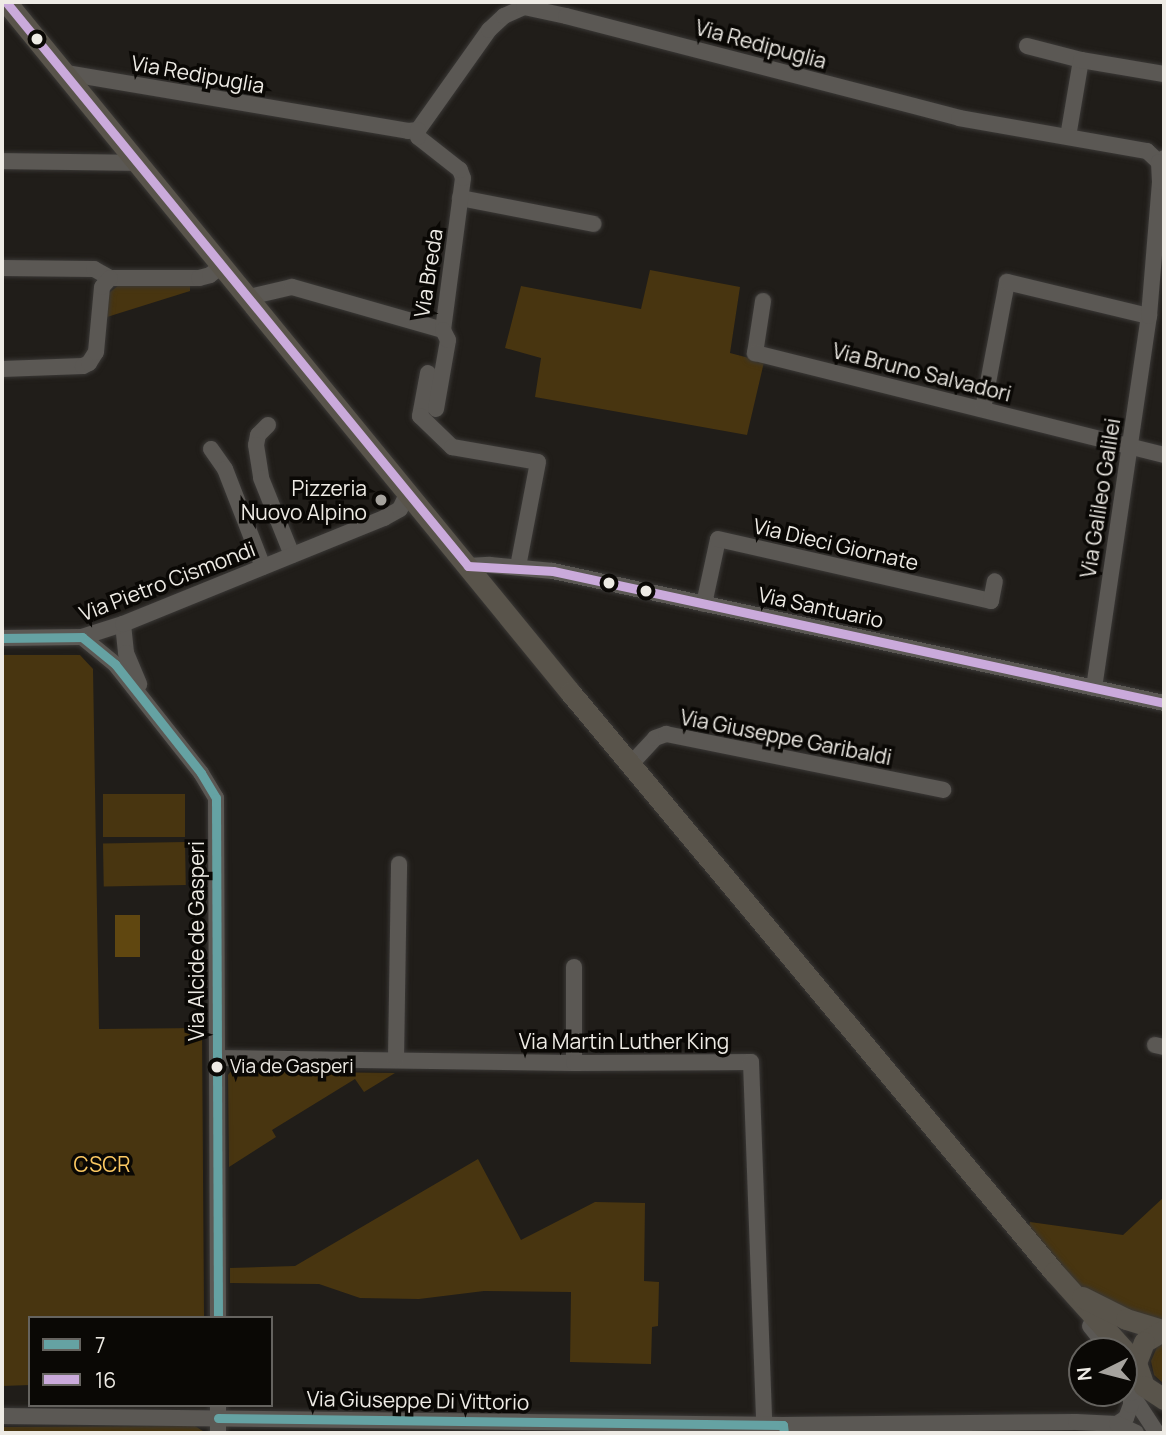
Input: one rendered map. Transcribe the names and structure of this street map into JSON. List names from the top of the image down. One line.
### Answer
{"streets":{"street":["Via Redipuglia","Via Breda","Via Bruno Salvadori","Via Galileo Galilei","Via Dieci Giornate","Via Pietro Cismondi","Via Santuario","Via Giuseppe Garibaldi","Via Alcide de Gasperi","Via Martin Luther King","Via Giuseppe Di Vittorio"]},"crossings":[["Via Redipuglia","Via Breda"],["Via Redipuglia","Via Galileo Galilei"],["Via Bruno Salvadori","Via Galileo Galilei"],["Via Galileo Galilei","Via Santuario"],["Via Dieci Giornate","Via Santuario"],["Via Pietro Cismondi","Via Alcide de Gasperi"],["Via Alcide de Gasperi","Via Martin Luther King"],["Via Martin Luther King","Via Giuseppe Di Vittorio"]],"parks":["CSCR"],"places":["Pizzeria Nuovo Alpino","Via de Gasperi"],"lines":["transit line 16","transit line 7"],"legend":["7","16"],"north":"left"}
